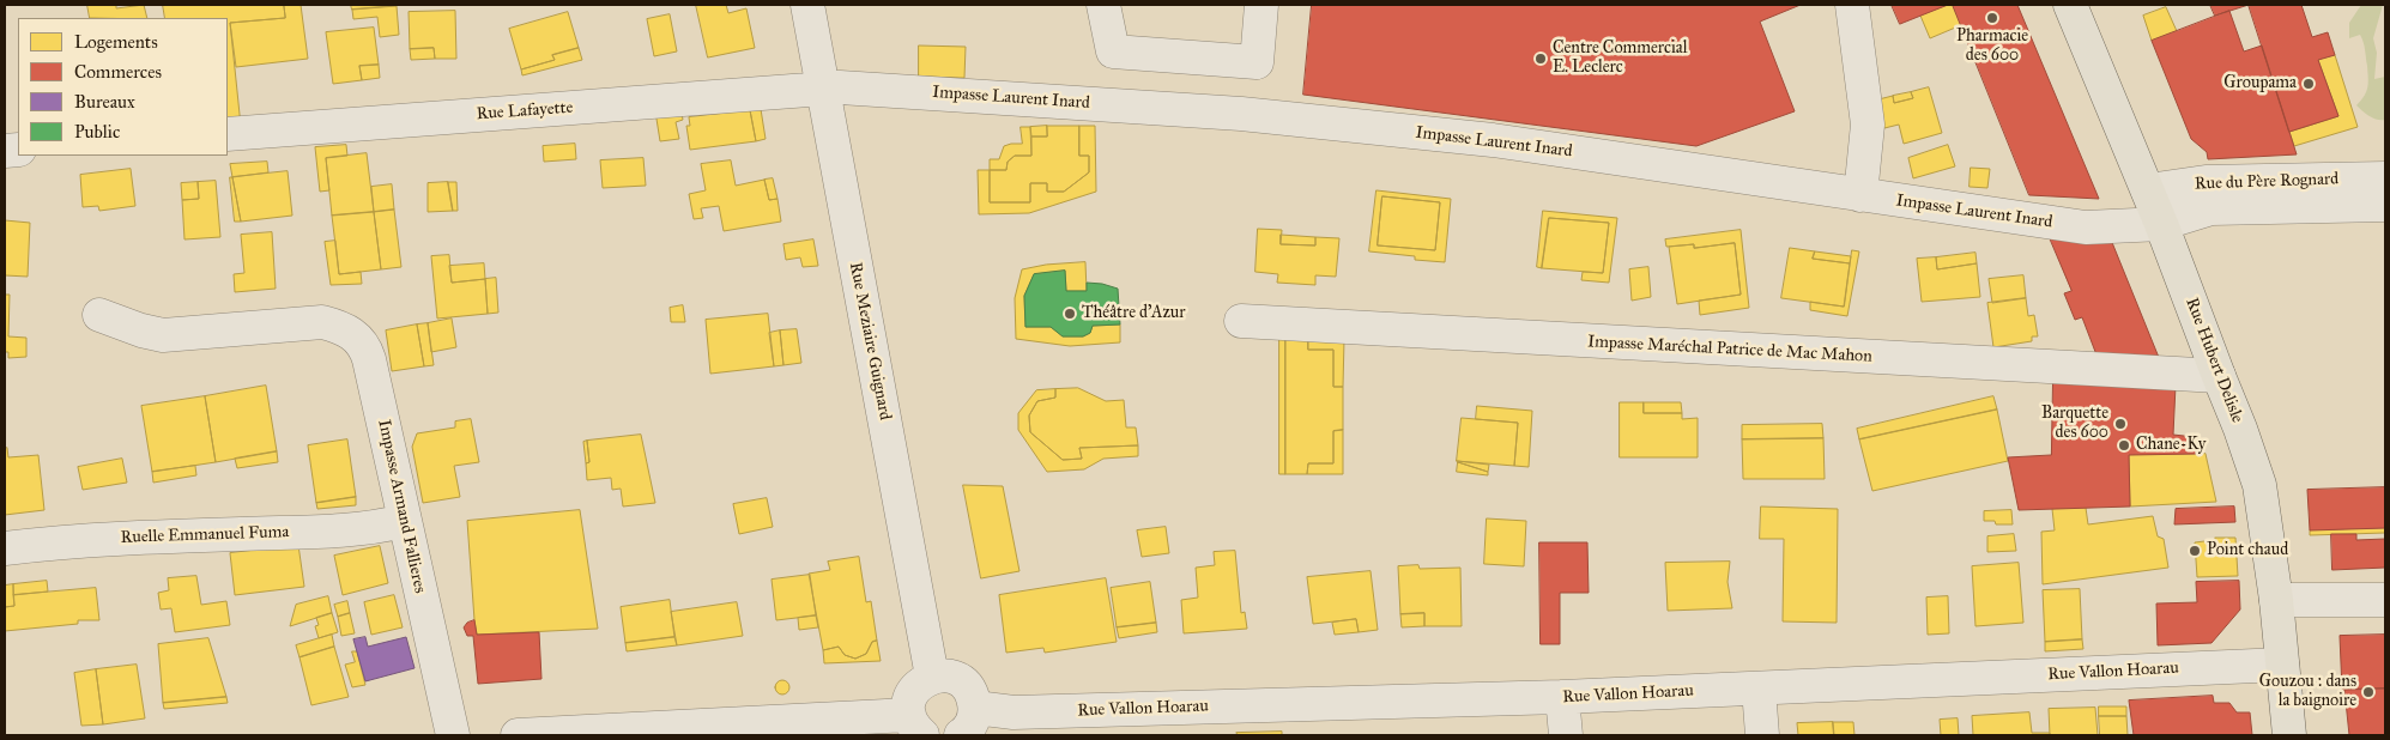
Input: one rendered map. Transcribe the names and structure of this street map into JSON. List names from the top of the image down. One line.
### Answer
{"streets":{"main road":["Rue Hubert Delisle"],"street":["Impasse Laurent Inard","Rue Lafayette","Rue du Père Rognard","Rue Meziaire Guignard","Impasse Maréchal Patrice de Mac Mahon","Impasse Armand Fallieres","Ruelle Emmanuel Fuma","Rue Vallon Hoarau"]},"crossings":[["Impasse Laurent Inard","Rue Lafayette"],["Impasse Laurent Inard","Rue du Père Rognard"],["Impasse Laurent Inard","Rue Meziaire Guignard"],["Impasse Laurent Inard","Rue Hubert Delisle"],["Rue Lafayette","Rue Meziaire Guignard"],["Rue du Père Rognard","Rue Hubert Delisle"],["Impasse Maréchal Patrice de Mac Mahon","Rue Hubert Delisle"],["Rue Hubert Delisle","Rue Vallon Hoarau"],["Impasse Armand Fallieres","Ruelle Emmanuel Fuma"]],"places":["Pharmacie des 600","Centre Commercial E. Leclerc","Groupama","Théâtre d'Azur","Barquette des 600","Chane-Ky","Point chaud","Gouzou : dans la baignoire"],"legend":["Logements","Commerces","Bureaux","Public"]}
